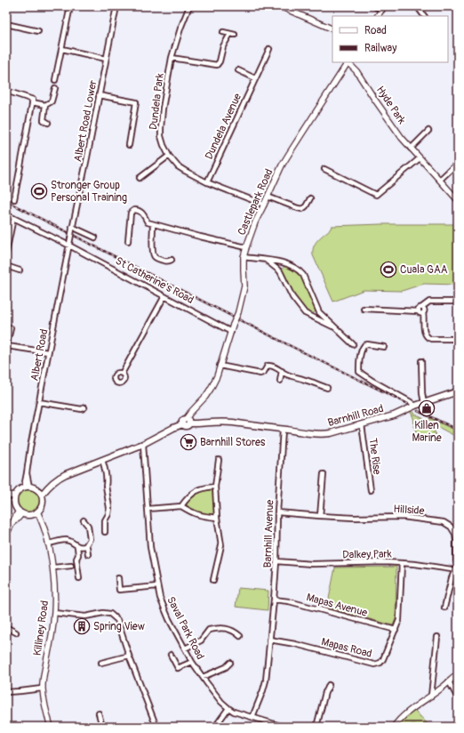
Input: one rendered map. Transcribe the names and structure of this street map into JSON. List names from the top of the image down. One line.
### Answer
{"streets":{"main road":["Barnhill Road"],"street":["Dundela Park","Hyde Park","Albert Road Lower","Dundela Avenue","Castlepark Road","St Catherine's Road","Albert Road","The Rise","Hillside","Barnhill Avenue","Dalkey Park","Mapas Avenue","Killiney Road","Saval Park Road","Mapas Road"]},"crossings":[["Dundela Park","Dundela Avenue"],["Dundela Park","Castlepark Road"],["Hyde Park","Castlepark Road"],["Albert Road Lower","Albert Road"],["Castlepark Road","St Catherine's Road"],["Castlepark Road","Barnhill Road"],["St Catherine's Road","Albert Road"],["Albert Road","Killiney Road"],["Barnhill Road","The Rise"],["Barnhill Road","Barnhill Avenue"],["Hillside","Barnhill Avenue"],["Hillside","Dalkey Park"],["Barnhill Avenue","Dalkey Park"],["Barnhill Avenue","Mapas Avenue"],["Barnhill Avenue","Saval Park Road"],["Barnhill Avenue","Mapas Road"],["Dalkey Park","Mapas Road"],["Mapas Avenue","Mapas Road"]],"places":{"sports":["Stronger Group Personal Training","Cuala GAA"],"shop":["Killen Marine"],"supermarket":["Barnhill Stores"],"building":["Spring View"]},"legend":["Road","Railway"]}
